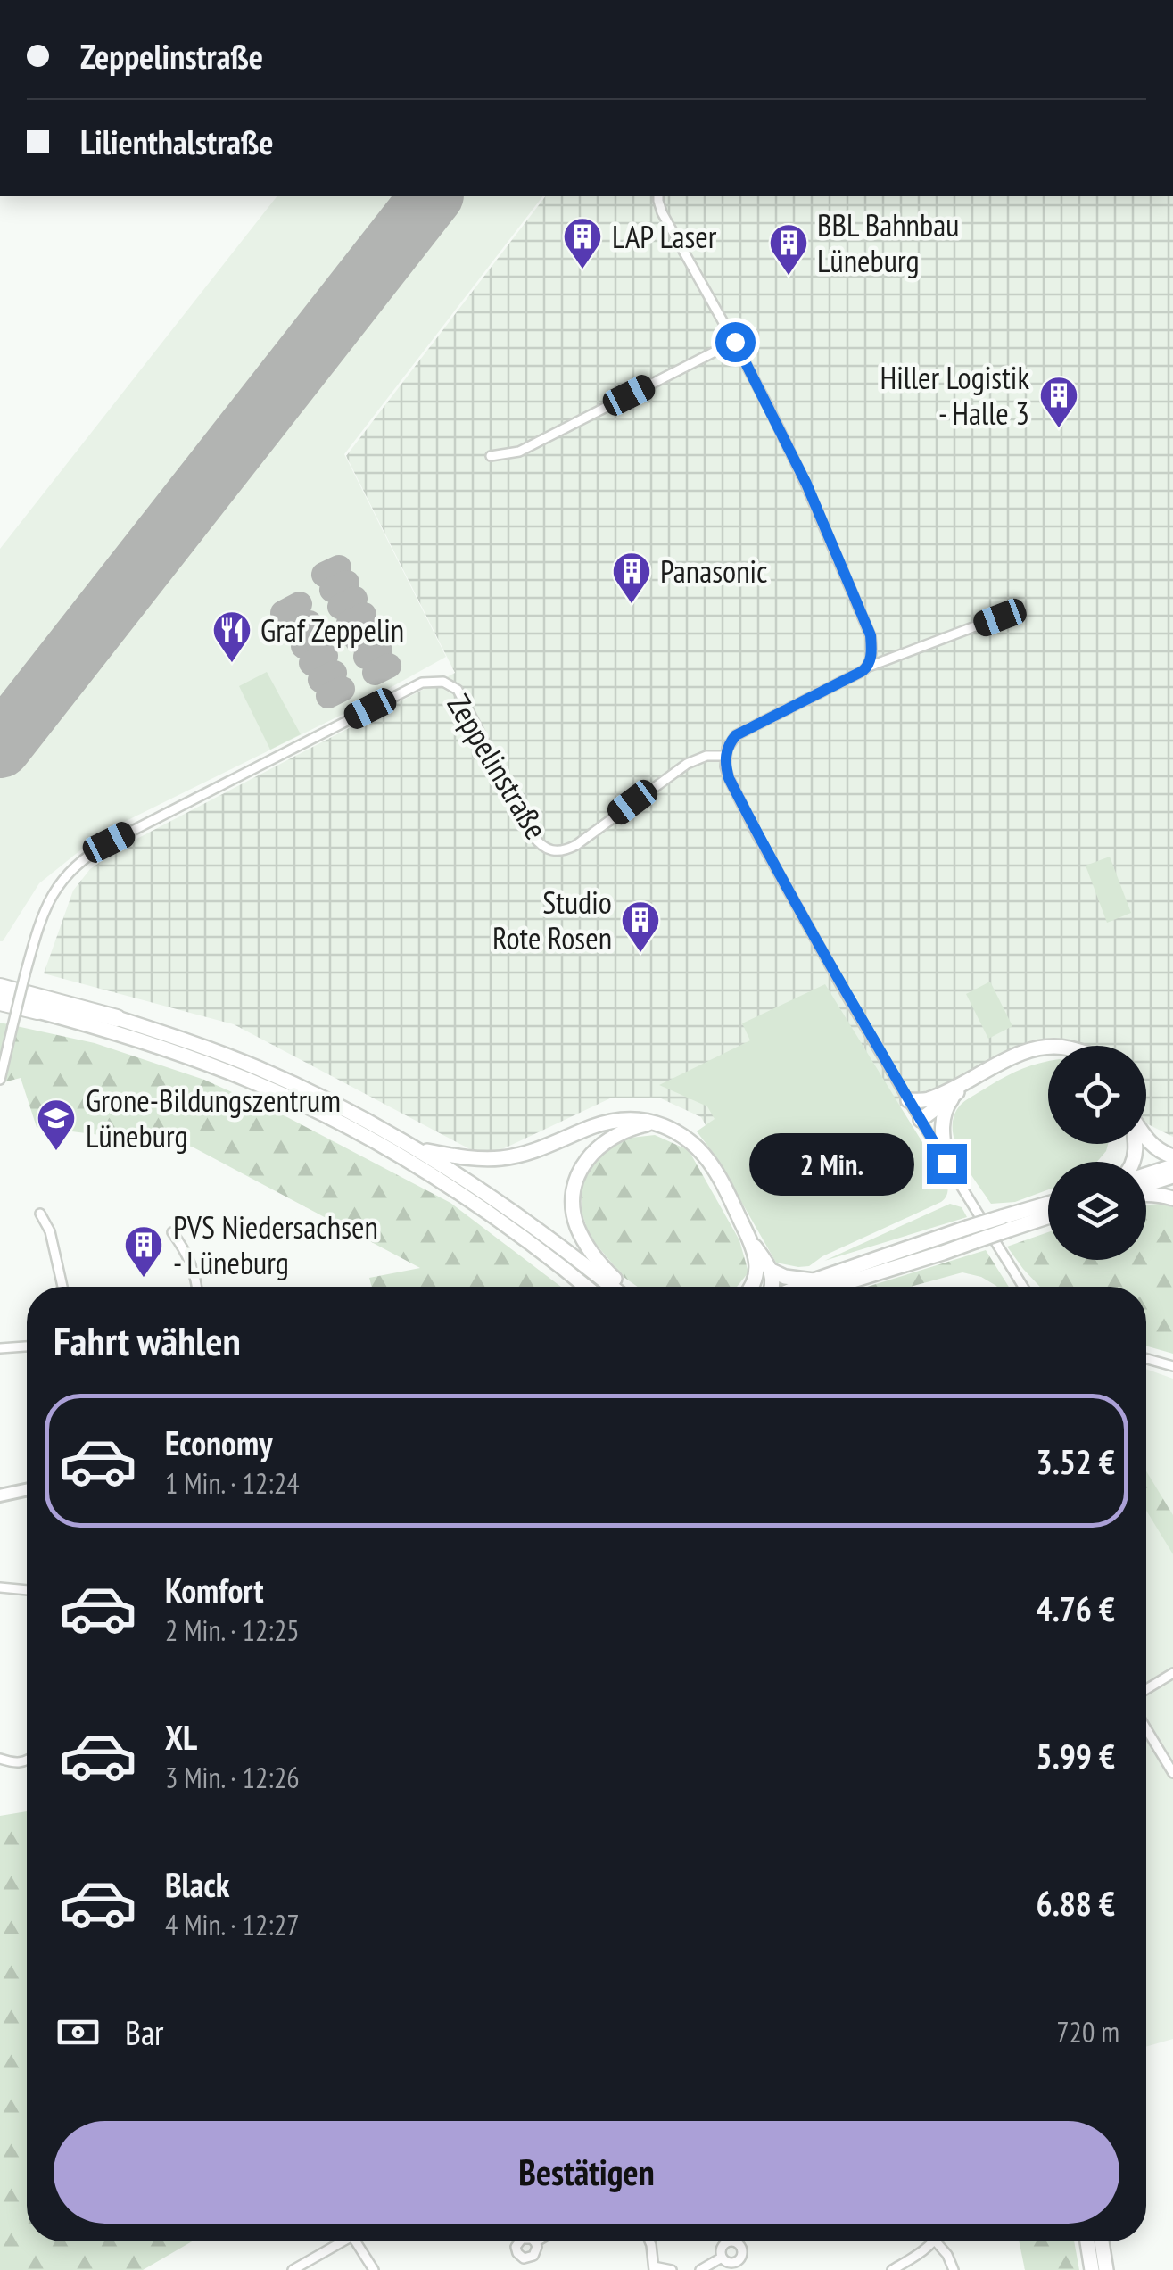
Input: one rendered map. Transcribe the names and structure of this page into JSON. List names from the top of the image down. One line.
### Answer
{"streets":{"street":["Zeppelinstraße"]},"places":{"building":["LAP Laser","BBL Bahnbau Lüneburg","Hiller Logistik - Halle 3","Panasonic","Studio Rote Rosen","PVS Niedersachsen - Lüneburg"],"restaurant":["Graf Zeppelin"],"school or university":["Grone-Bildungszentrum Lüneburg"]},"page":{"banner":["Zeppelinstraße","Lilienthalstraße"],"bubble":"2 Min.","heading":"Fahrt wählen","list":[{"name":"Economy","note":"1 Min. · 12:24","value":"3.52 €"},{"name":"Komfort","note":"2 Min. · 12:25","value":"4.76 €"},{"name":"XL","note":"3 Min. · 12:26","value":"5.99 €"},{"name":"Black","note":"4 Min. · 12:27","value":"6.88 €"}],"pay":["Bar","720 m"],"buttons":"Bestätigen"}}
